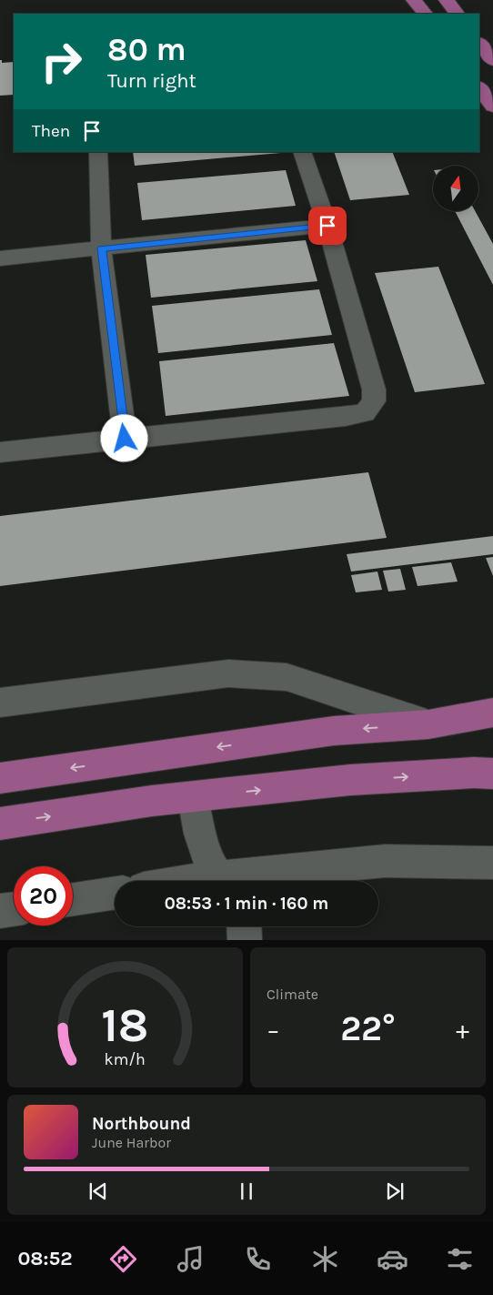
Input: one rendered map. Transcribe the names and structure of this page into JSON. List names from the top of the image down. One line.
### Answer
{"north":"top","page":{"turn":["80 m","Turn right"],"then":"Then","limit":"20","trip":"08:53 · 1 min · 160 m","tile":"Climate","heat":["−","22°","+"],"song":["Northbound","June Harbor"],"tabs":"08:52","gauge":["18","km/h"]}}
